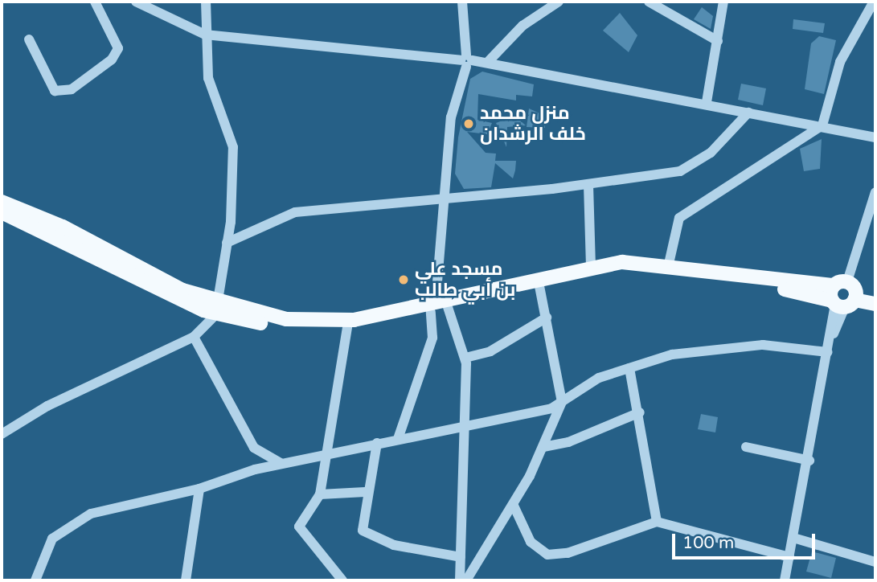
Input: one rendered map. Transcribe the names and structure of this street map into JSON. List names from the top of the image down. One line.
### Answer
{"places":["منزل محمد خلف الرشدان","مسجد علي بن أبي طالب"],"scale_bar":"100 m"}
